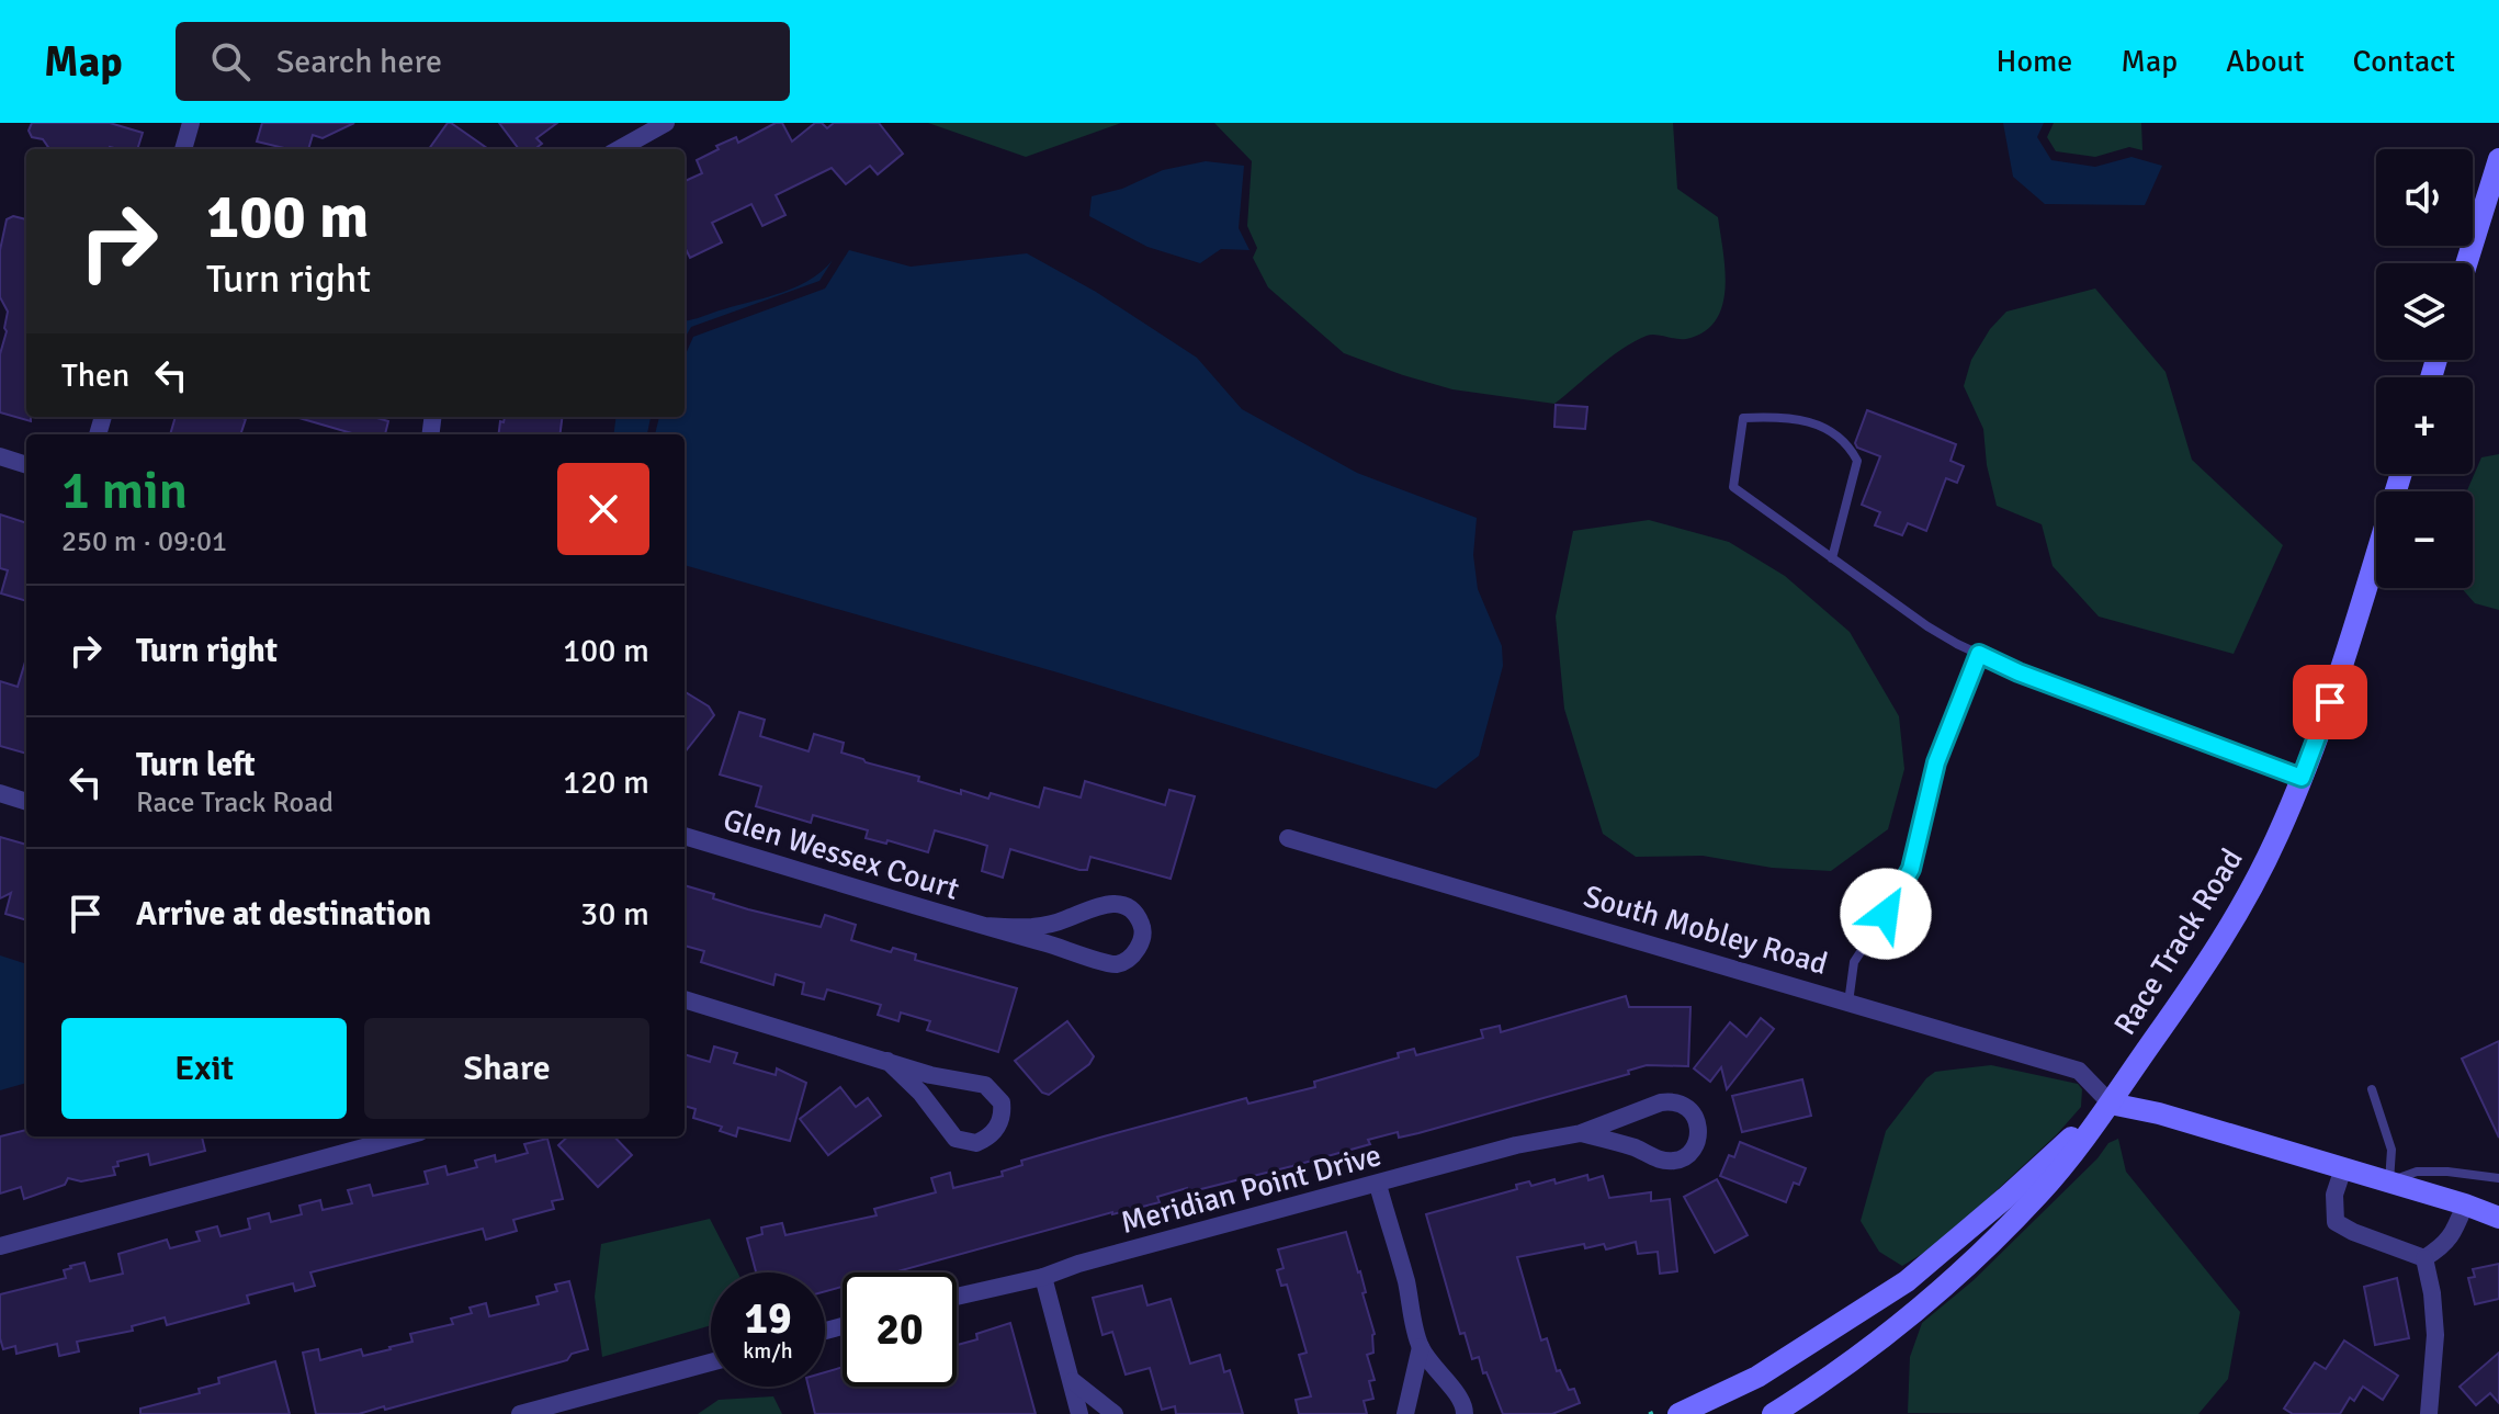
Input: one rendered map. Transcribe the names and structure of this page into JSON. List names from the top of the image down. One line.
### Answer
{"streets":{"main road":["Race Track Road"],"street":["Glen Wessex Court","South Mobley Road","Meridian Point Drive"]},"crossings":[["South Mobley Road","Race Track Road"]],"page":{"header":"Map","search":"Search here","nav":["Home","Map","About","Contact"],"map_buttons":["+","−"],"turn":["100 m","Turn right"],"then":"Then","heading":["1 min","250 m · 09:01"],"list":[{"name":"Turn right","value":"100 m"},{"name":"Turn left","note":"Race Track Road","value":"120 m"},{"name":"Arrive at destination","value":"30 m"}],"buttons":["Exit","Share"],"speed":"19 km/h","limit":"20"}}
